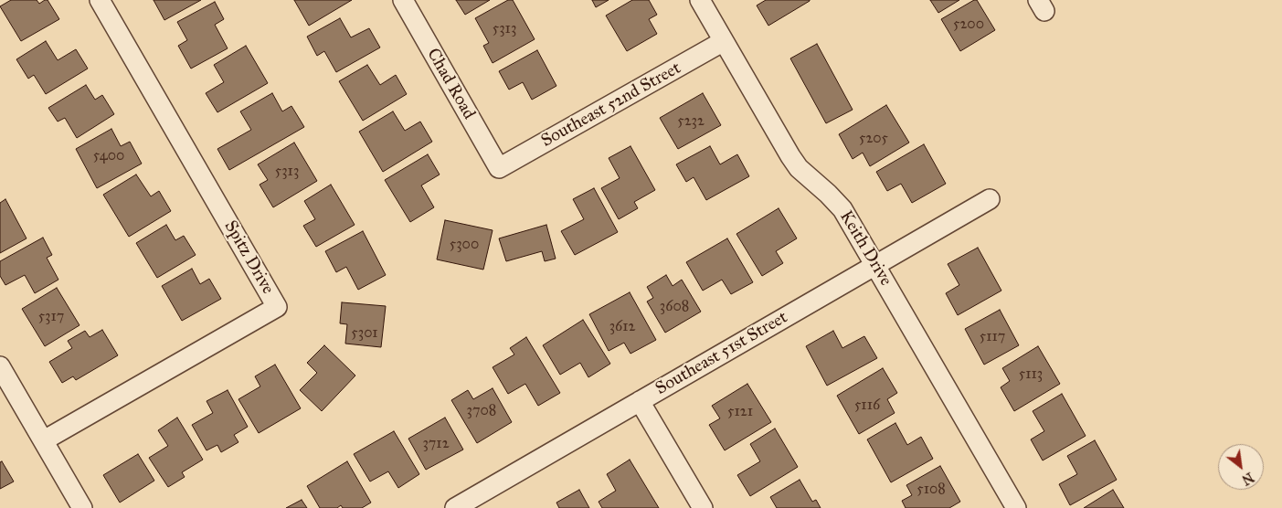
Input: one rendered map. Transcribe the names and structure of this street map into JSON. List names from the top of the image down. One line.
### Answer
{"streets":{"street":["Chad Road","Southeast 52nd Street","Keith Drive","Spitz Drive","Southeast 51st Street"]},"crossings":[["Chad Road","Southeast 52nd Street"],["Southeast 52nd Street","Keith Drive"],["Keith Drive","Southeast 51st Street"]],"house_numbers":["5200","5313","5232","5205","5400","5313","5300","3608","5317","3612","5301","5117","5113","5116","3708","5121","3712","5108"],"north":"bottom right"}
